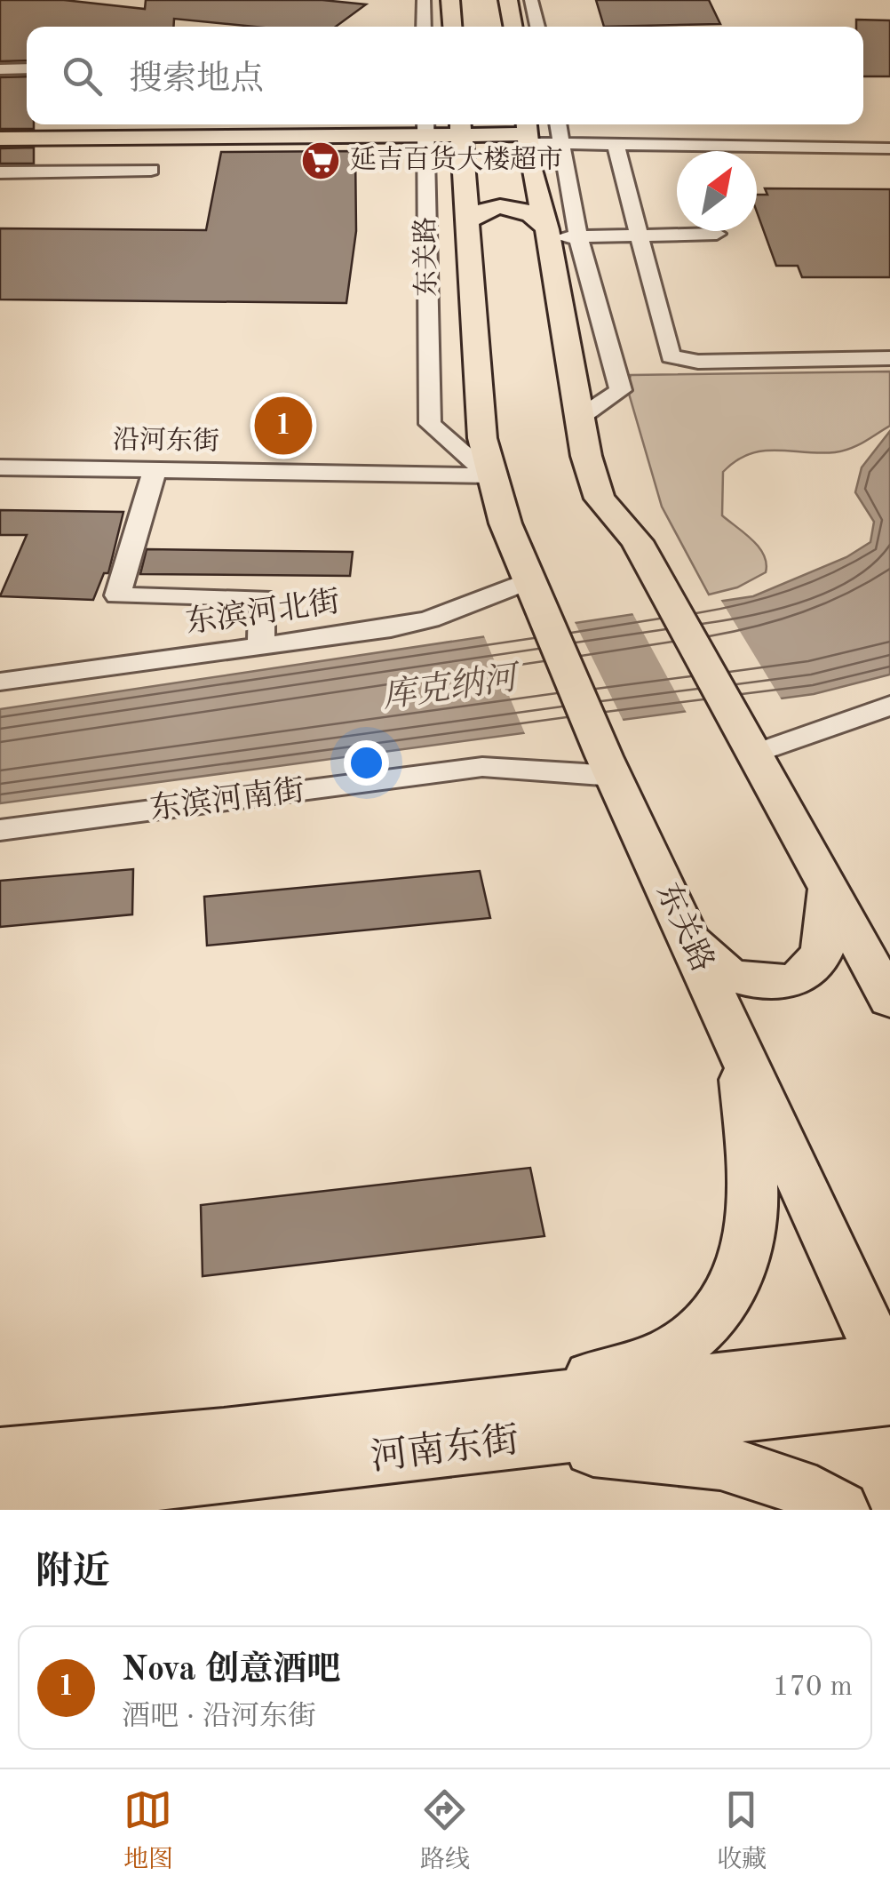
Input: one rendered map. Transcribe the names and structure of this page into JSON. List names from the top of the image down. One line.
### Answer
{"streets":{"main road":["东关路","河南东街"],"street":["沿河东街","东滨河北街","东滨河南街"]},"crossings":[["东关路","沿河东街"],["东关路","东滨河北街"],["东关路","东滨河南街"],["东关路","河南东街"]],"water":["库克纳河"],"places":{"supermarket":["延吉百货大楼超市"]},"north":"top right","page":{"search":"搜索地点","pins":"1","heading":"附近","list":[{"mark":"1","name":"Nova 创意酒吧","note":"酒吧 · 沿河东街","value":"170 m"}],"nav":["地图","路线","收藏"]}}
